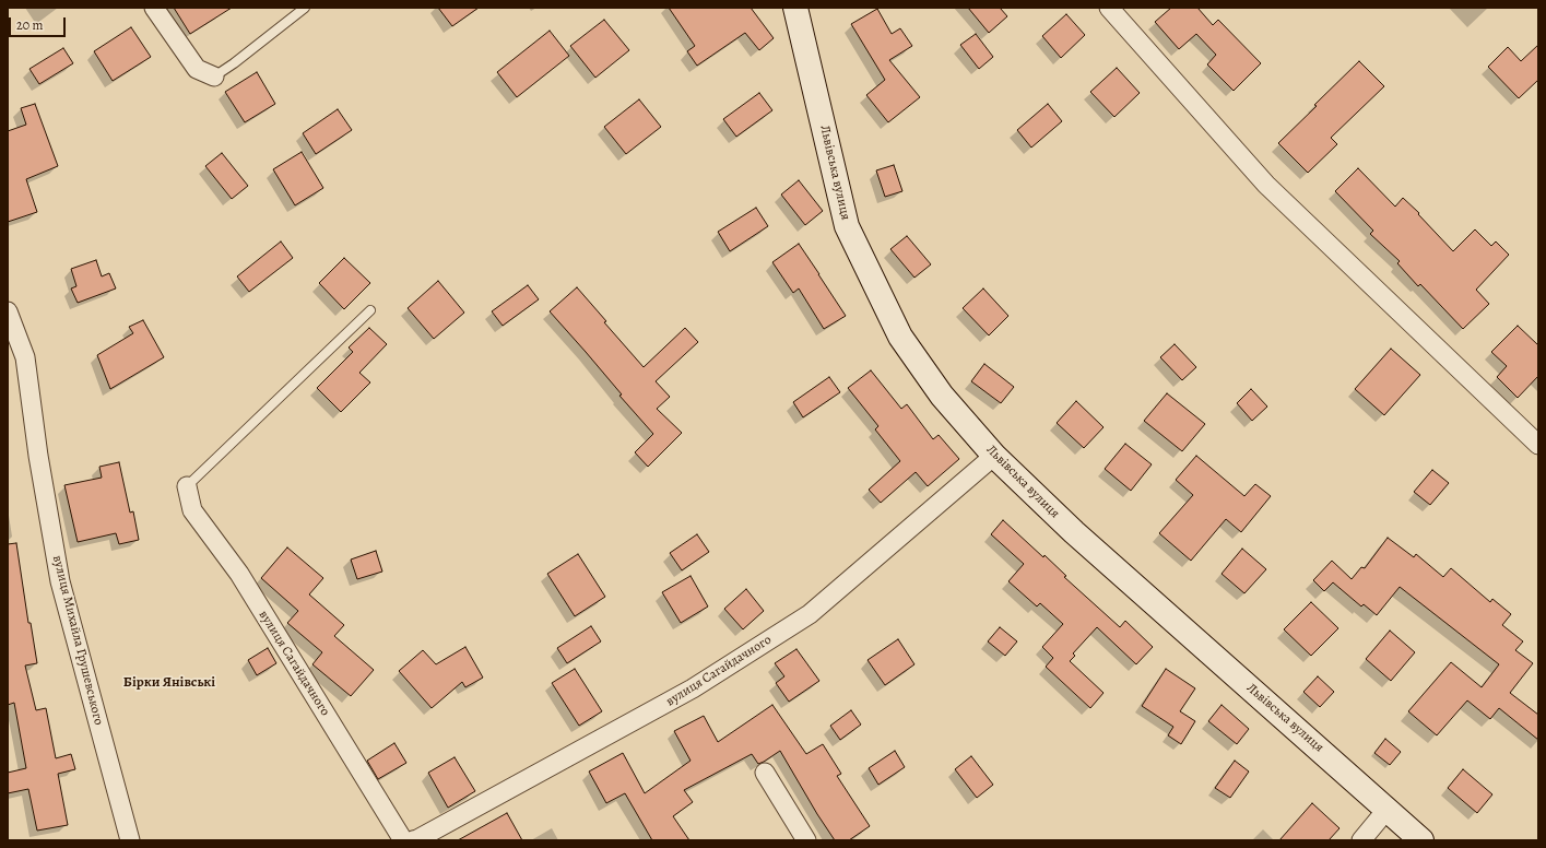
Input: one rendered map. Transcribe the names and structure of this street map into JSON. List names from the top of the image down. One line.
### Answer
{"streets":{"main road":["Львівська вулиця"],"street":["вулиця Михайла Грушевського","вулиця Сагайдачного"]},"crossings":[["Львівська вулиця","вулиця Сагайдачного"]],"districts":["Бірки Янівські"],"scale_bar":"20 m"}
